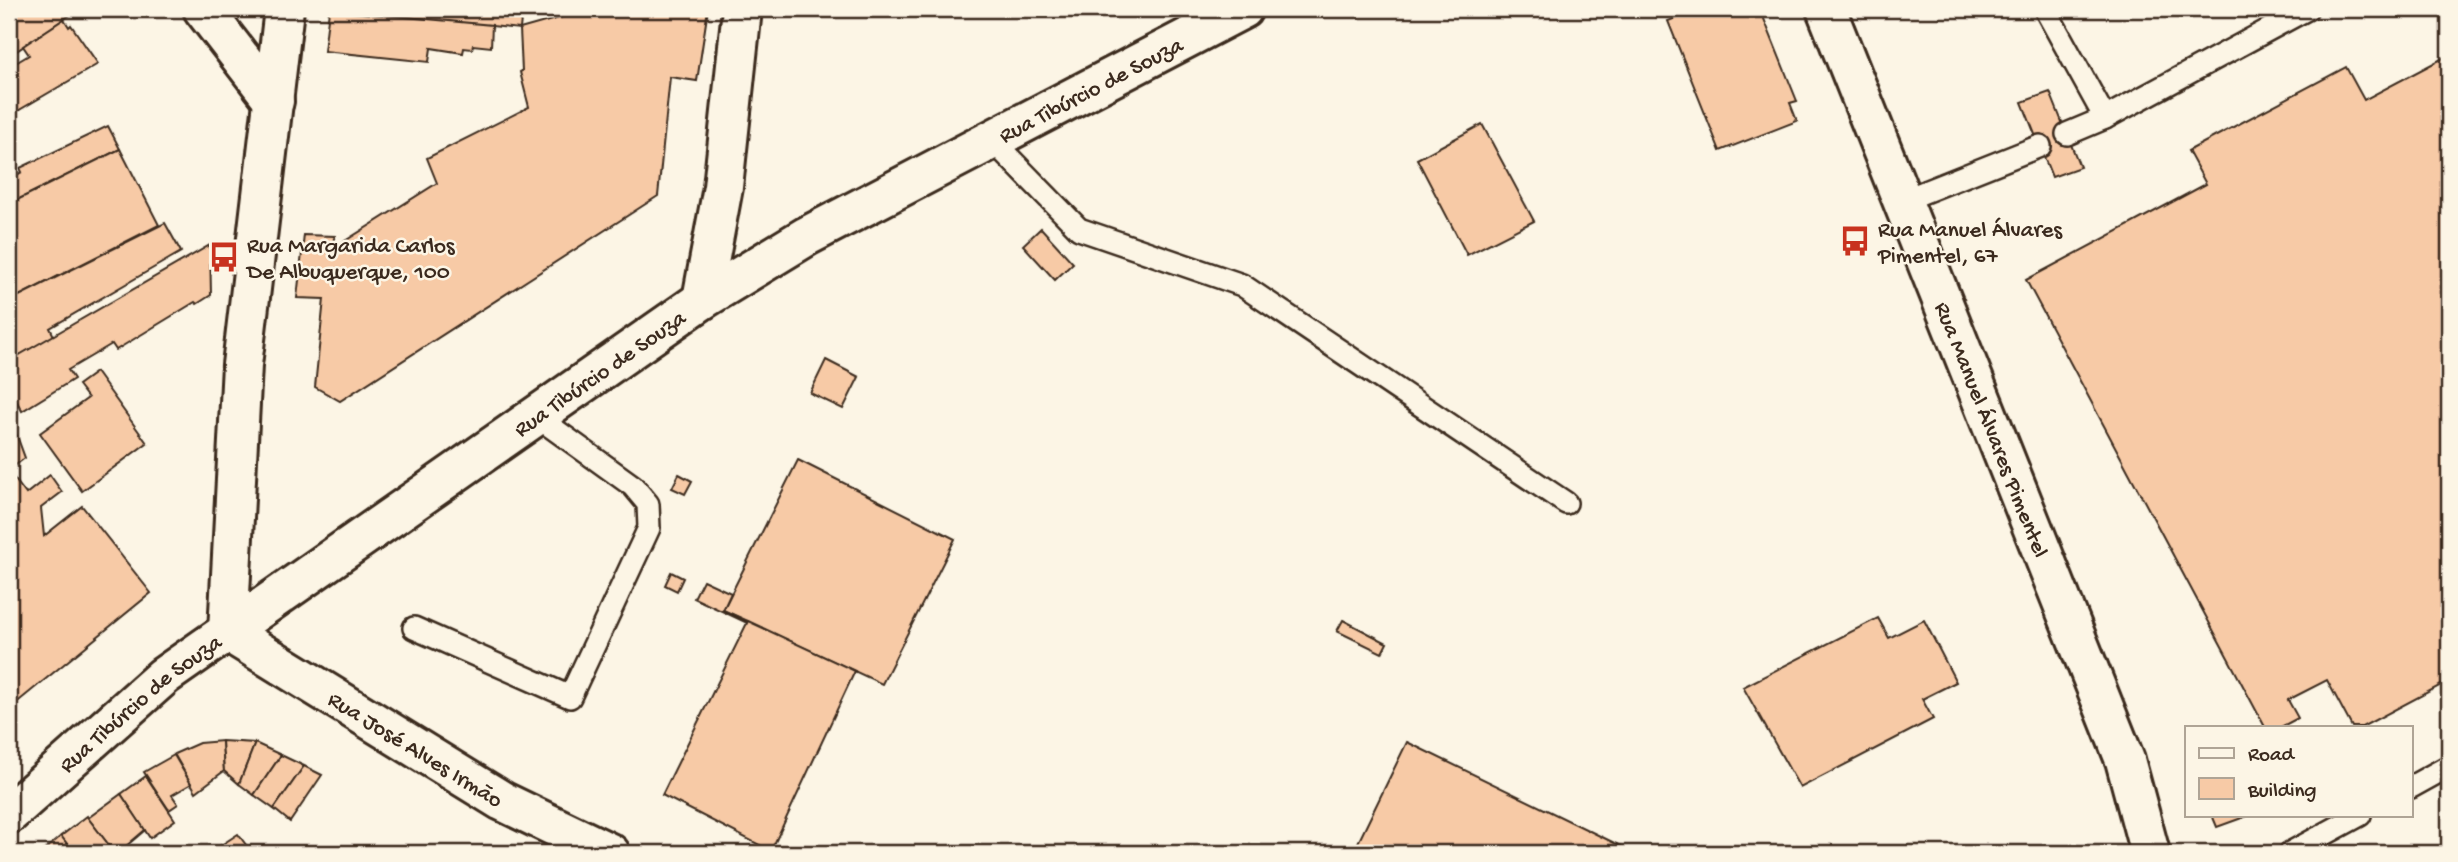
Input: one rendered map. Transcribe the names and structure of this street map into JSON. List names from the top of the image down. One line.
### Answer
{"streets":{"street":["Rua Tibúrcio de Souza","Rua Manuel Álvares Pimentel","Rua José Alves Irmão"]},"crossings":[["Rua Tibúrcio de Souza","Rua José Alves Irmão"]],"places":{"bus stop":["Rua Manuel Álvares Pimentel, 67","Rua Margarida Carlos De Albuquerque, 100"]},"legend":["Road","Building"]}
